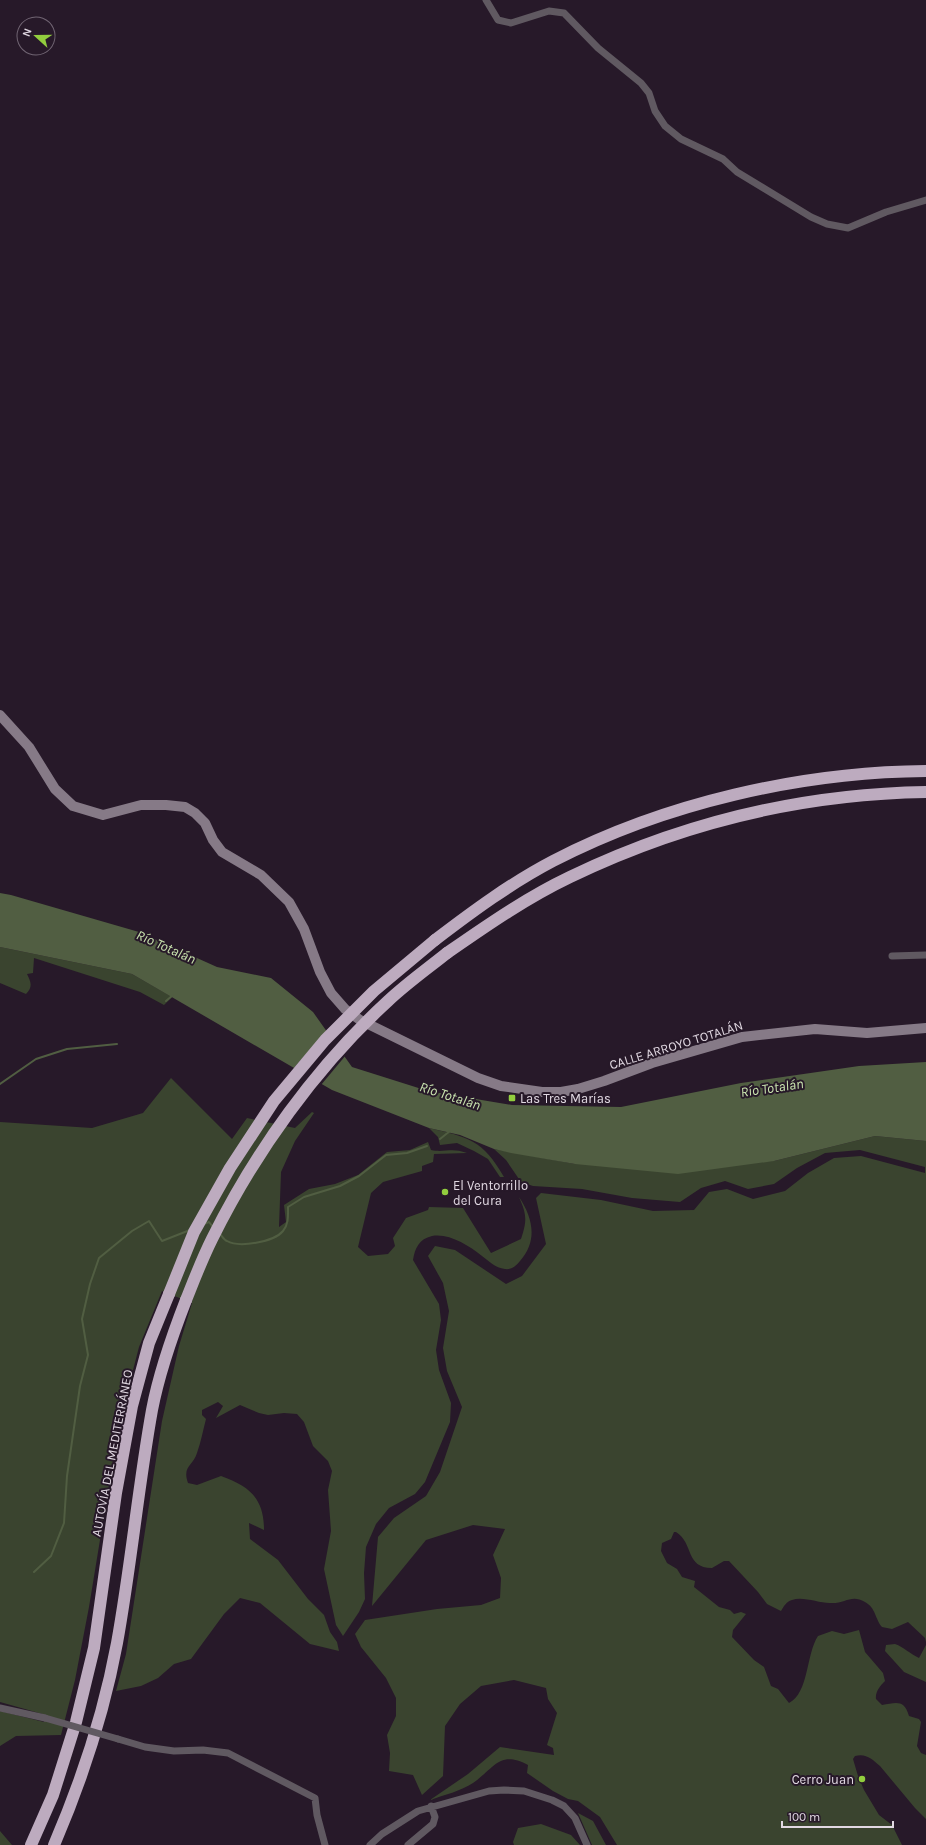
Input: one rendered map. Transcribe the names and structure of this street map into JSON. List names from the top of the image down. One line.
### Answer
{"streets":{"highway":["AUTOVÍA DEL MEDITERRÁNEO"],"street":["CALLE ARROYO TOTALÁN"]},"water":["Río Totalán"],"places":{"transit":["Las Tres Marías"],"other":["El Ventorrillo del Cura","Cerro Juan"]},"scale_bar":"100 m","north":"left"}
